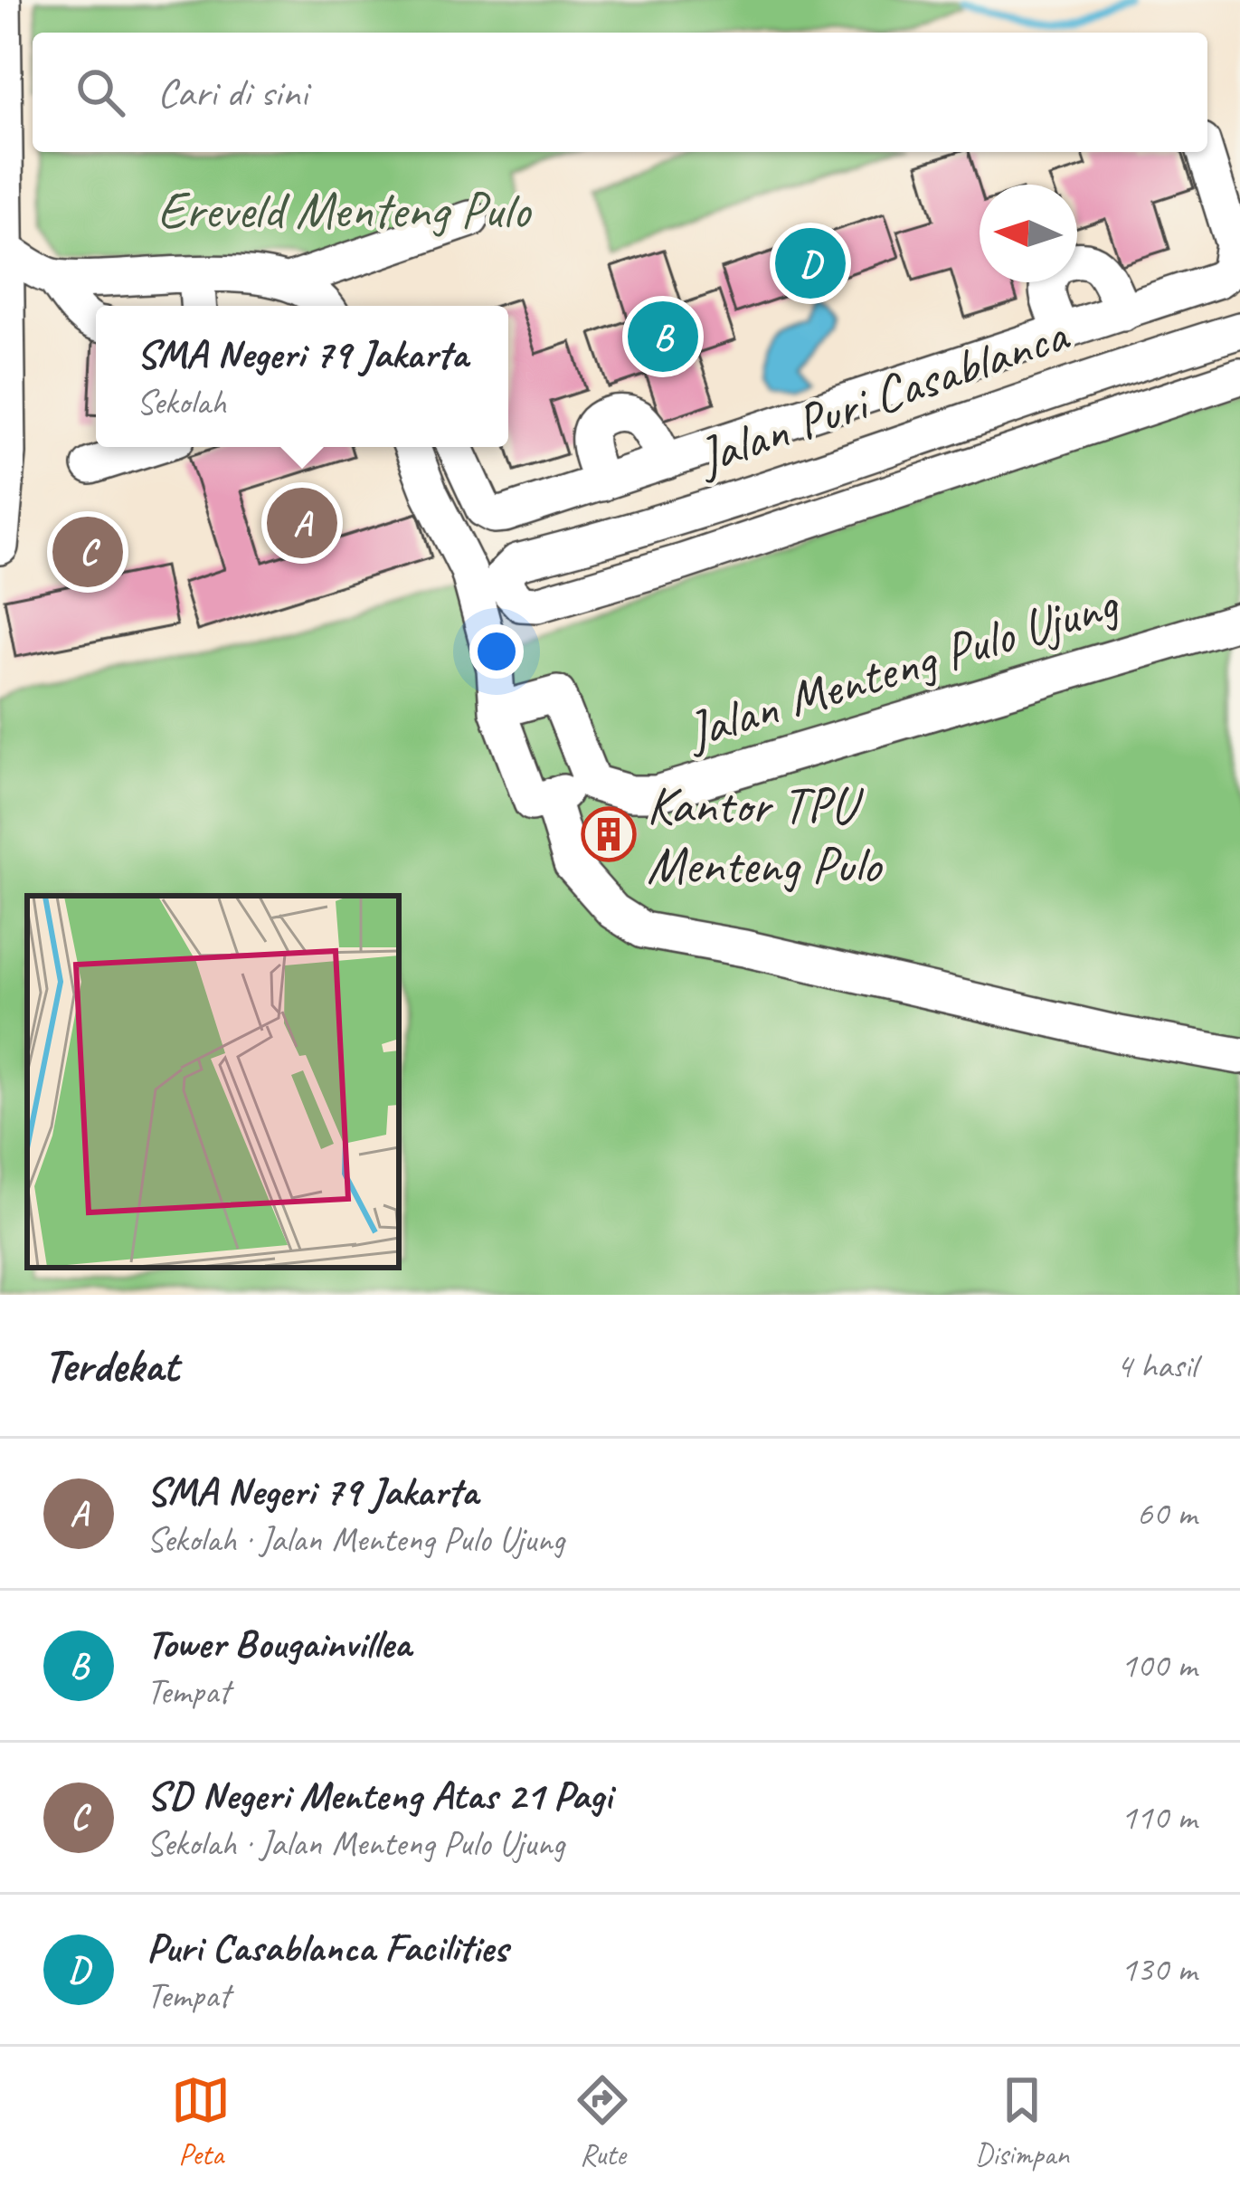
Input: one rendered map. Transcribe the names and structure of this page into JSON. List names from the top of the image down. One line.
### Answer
{"streets":{"street":["Jalan Puri Casablanca","Jalan Menteng Pulo Ujung"]},"parks":["Ereveld Menteng Pulo"],"places":{"building":["Kantor TPU Menteng Pulo"]},"north":"left","page":{"search":"Cari di sini","pins":["D","B","A","C"],"popup":["SMA Negeri 79 Jakarta","Sekolah"],"heading":["Terdekat","4 hasil"],"list":[{"mark":"A","name":"SMA Negeri 79 Jakarta","note":"Sekolah · Jalan Menteng Pulo Ujung","value":"60 m"},{"mark":"B","name":"Tower Bougainvillea","note":"Tempat","value":"100 m"},{"mark":"C","name":"SD Negeri Menteng Atas 21 Pagi","note":"Sekolah · Jalan Menteng Pulo Ujung","value":"110 m"},{"mark":"D","name":"Puri Casablanca Facilities","note":"Tempat","value":"130 m"}],"nav":["Peta","Rute","Disimpan"]}}
